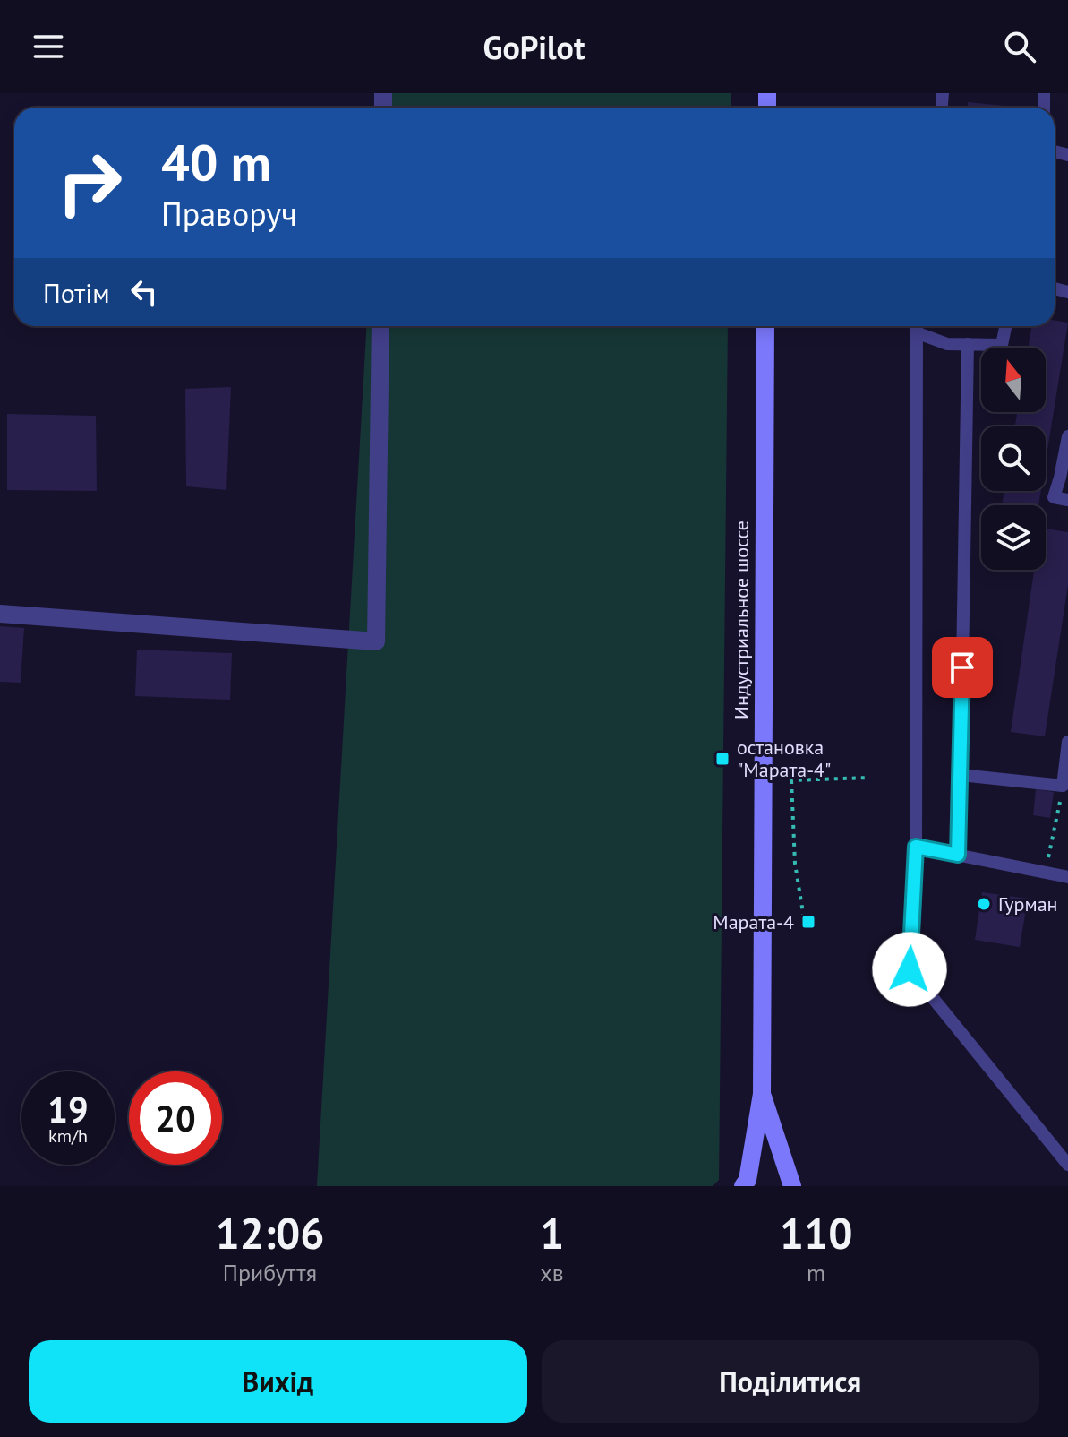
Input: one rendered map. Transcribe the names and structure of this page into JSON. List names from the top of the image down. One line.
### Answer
{"streets":{"main road":["Индустриальное шоссе"]},"places":{"transit":["остановка \"Марата-4\"","Марата-4"],"other":["Гурман"]},"north":"top","page":{"header":"GoPilot","turn":["40 m","Праворуч"],"then":"Потім","speed":"19 km/h","limit":"20","eta":["12:06","Прибуття","1","хв","110","m"],"buttons":["Вихід","Поділитися"]}}
